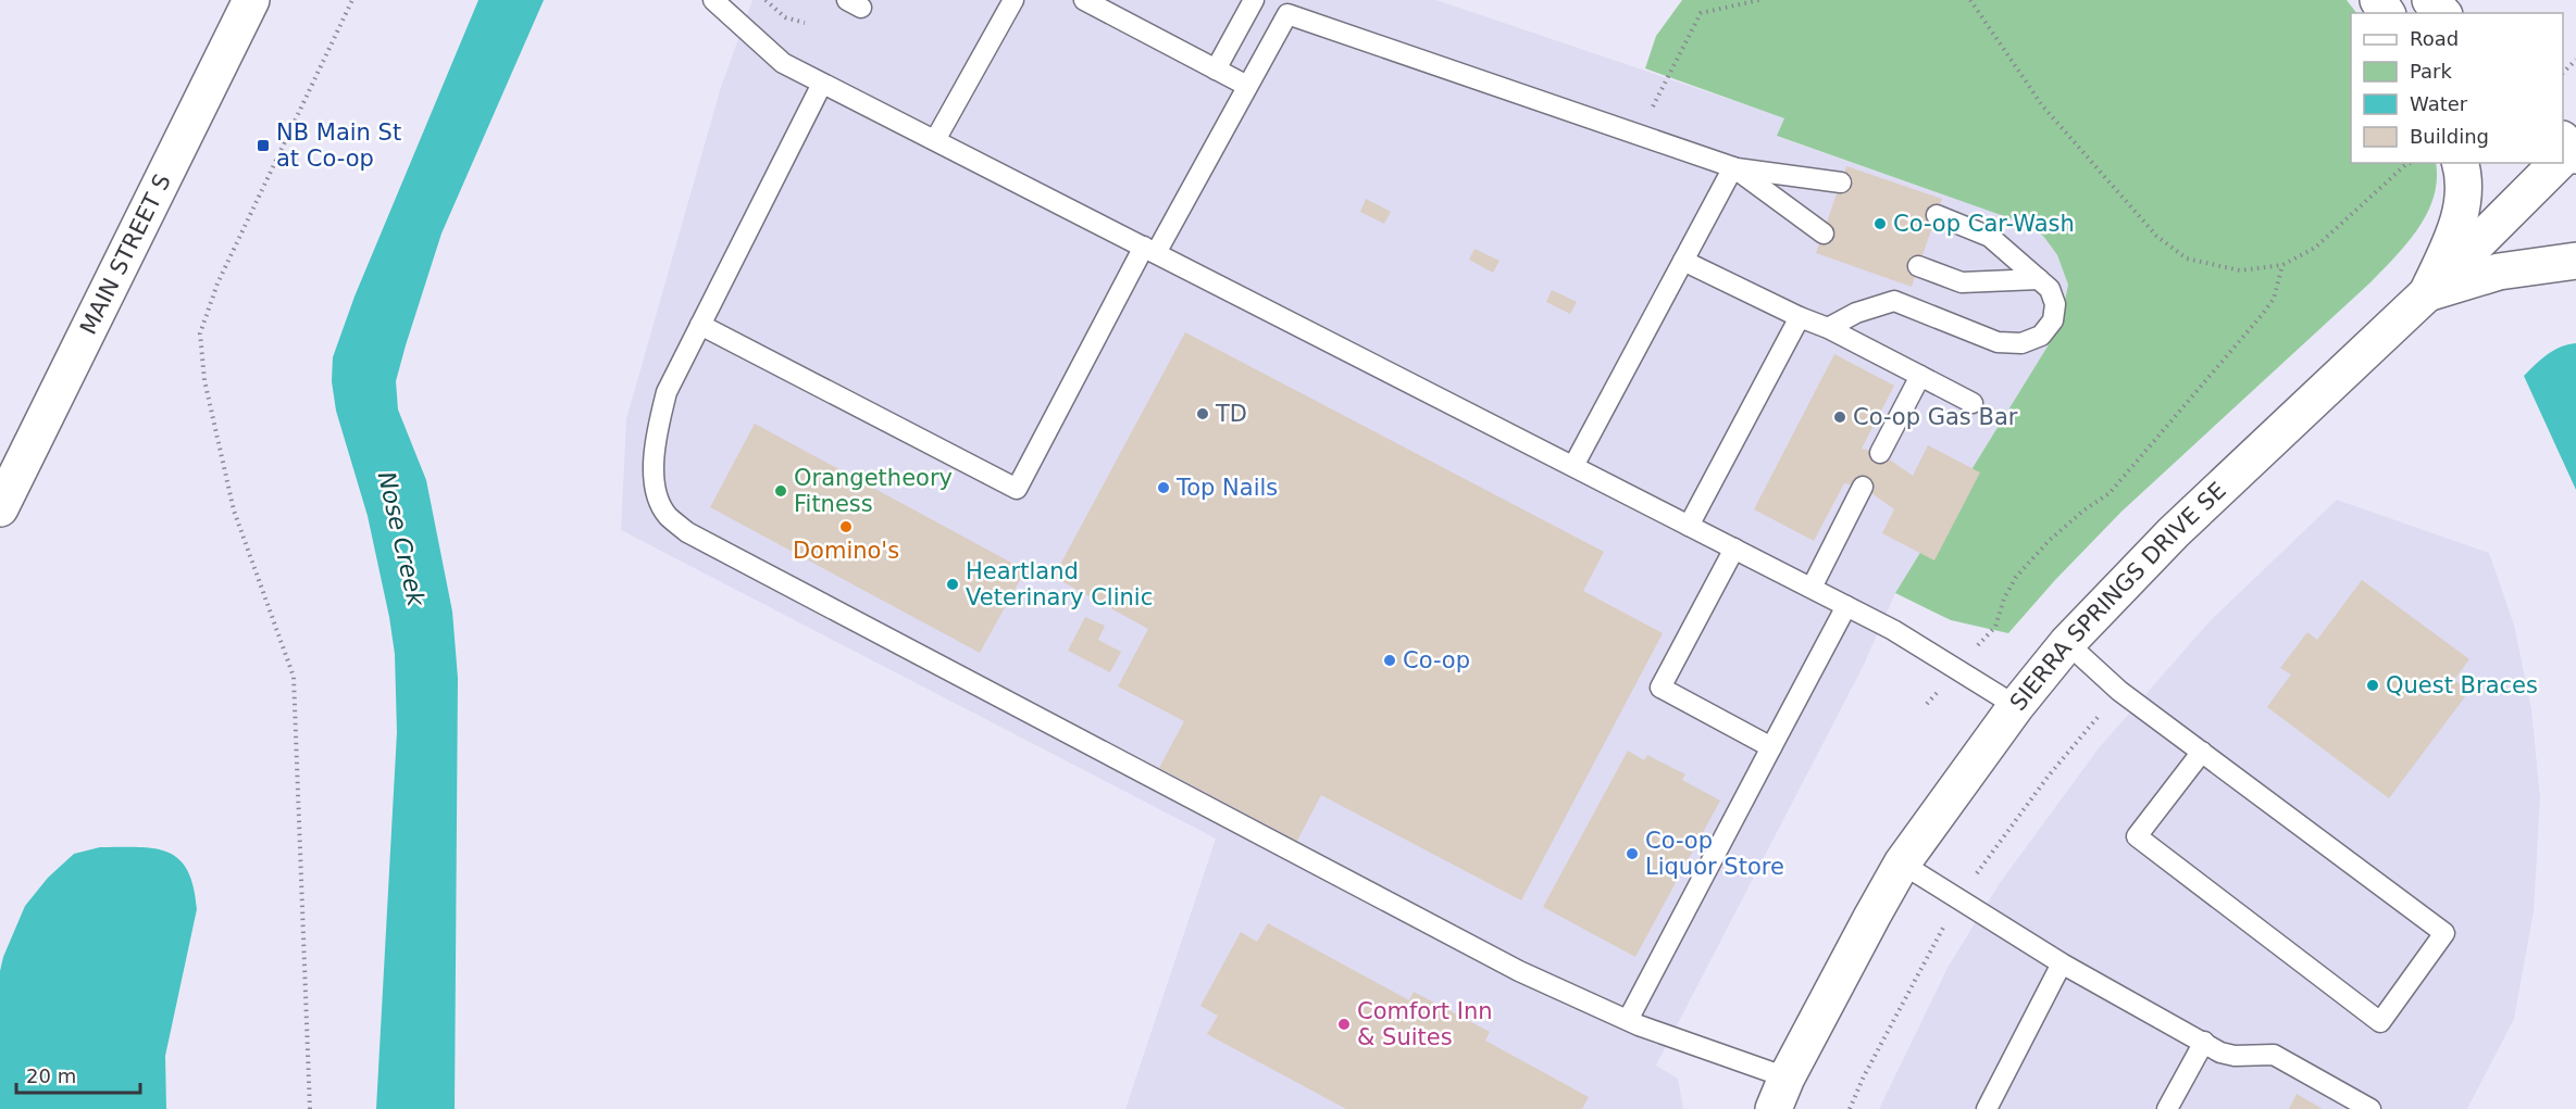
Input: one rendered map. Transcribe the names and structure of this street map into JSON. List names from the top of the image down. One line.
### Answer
{"streets":{"street":["MAIN STREET S","SIERRA SPRINGS DRIVE SE"]},"water":["Nose Creek"],"places":{"transit":["NB Main St at Co-op"],"other":["Co-op Car-Wash","TD","Co-op Gas Bar","Top Nails","Orangetheory Fitness","Domino's","Heartland Veterinary Clinic","Co-op","Quest Braces","Co-op Liquor Store","Comfort Inn & Suites"]},"legend":["Road","Park","Water","Building"],"scale_bar":"20 m"}
